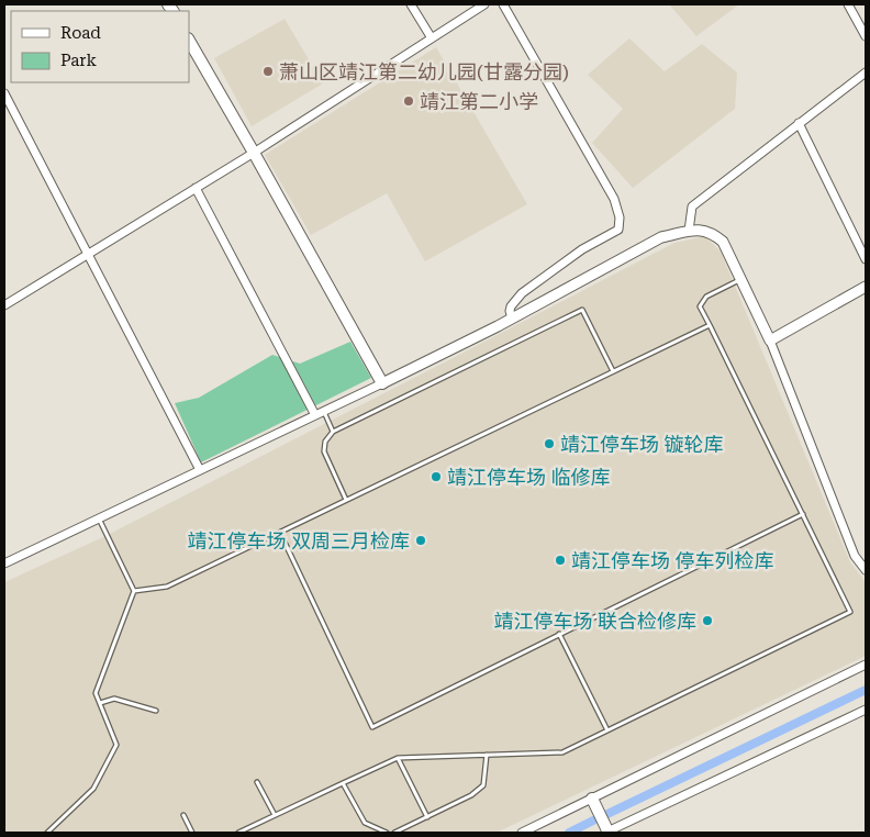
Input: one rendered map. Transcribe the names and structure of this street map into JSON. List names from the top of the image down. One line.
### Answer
{"places":["萧山区靖江第二幼儿园(甘露分园)","靖江第二小学","靖江停车场 镟轮库","靖江停车场 临修库","靖江停车场 双周三月检库","靖江停车场 停车列检库","靖江停车场 联合检修库"],"legend":["Road","Park"]}
